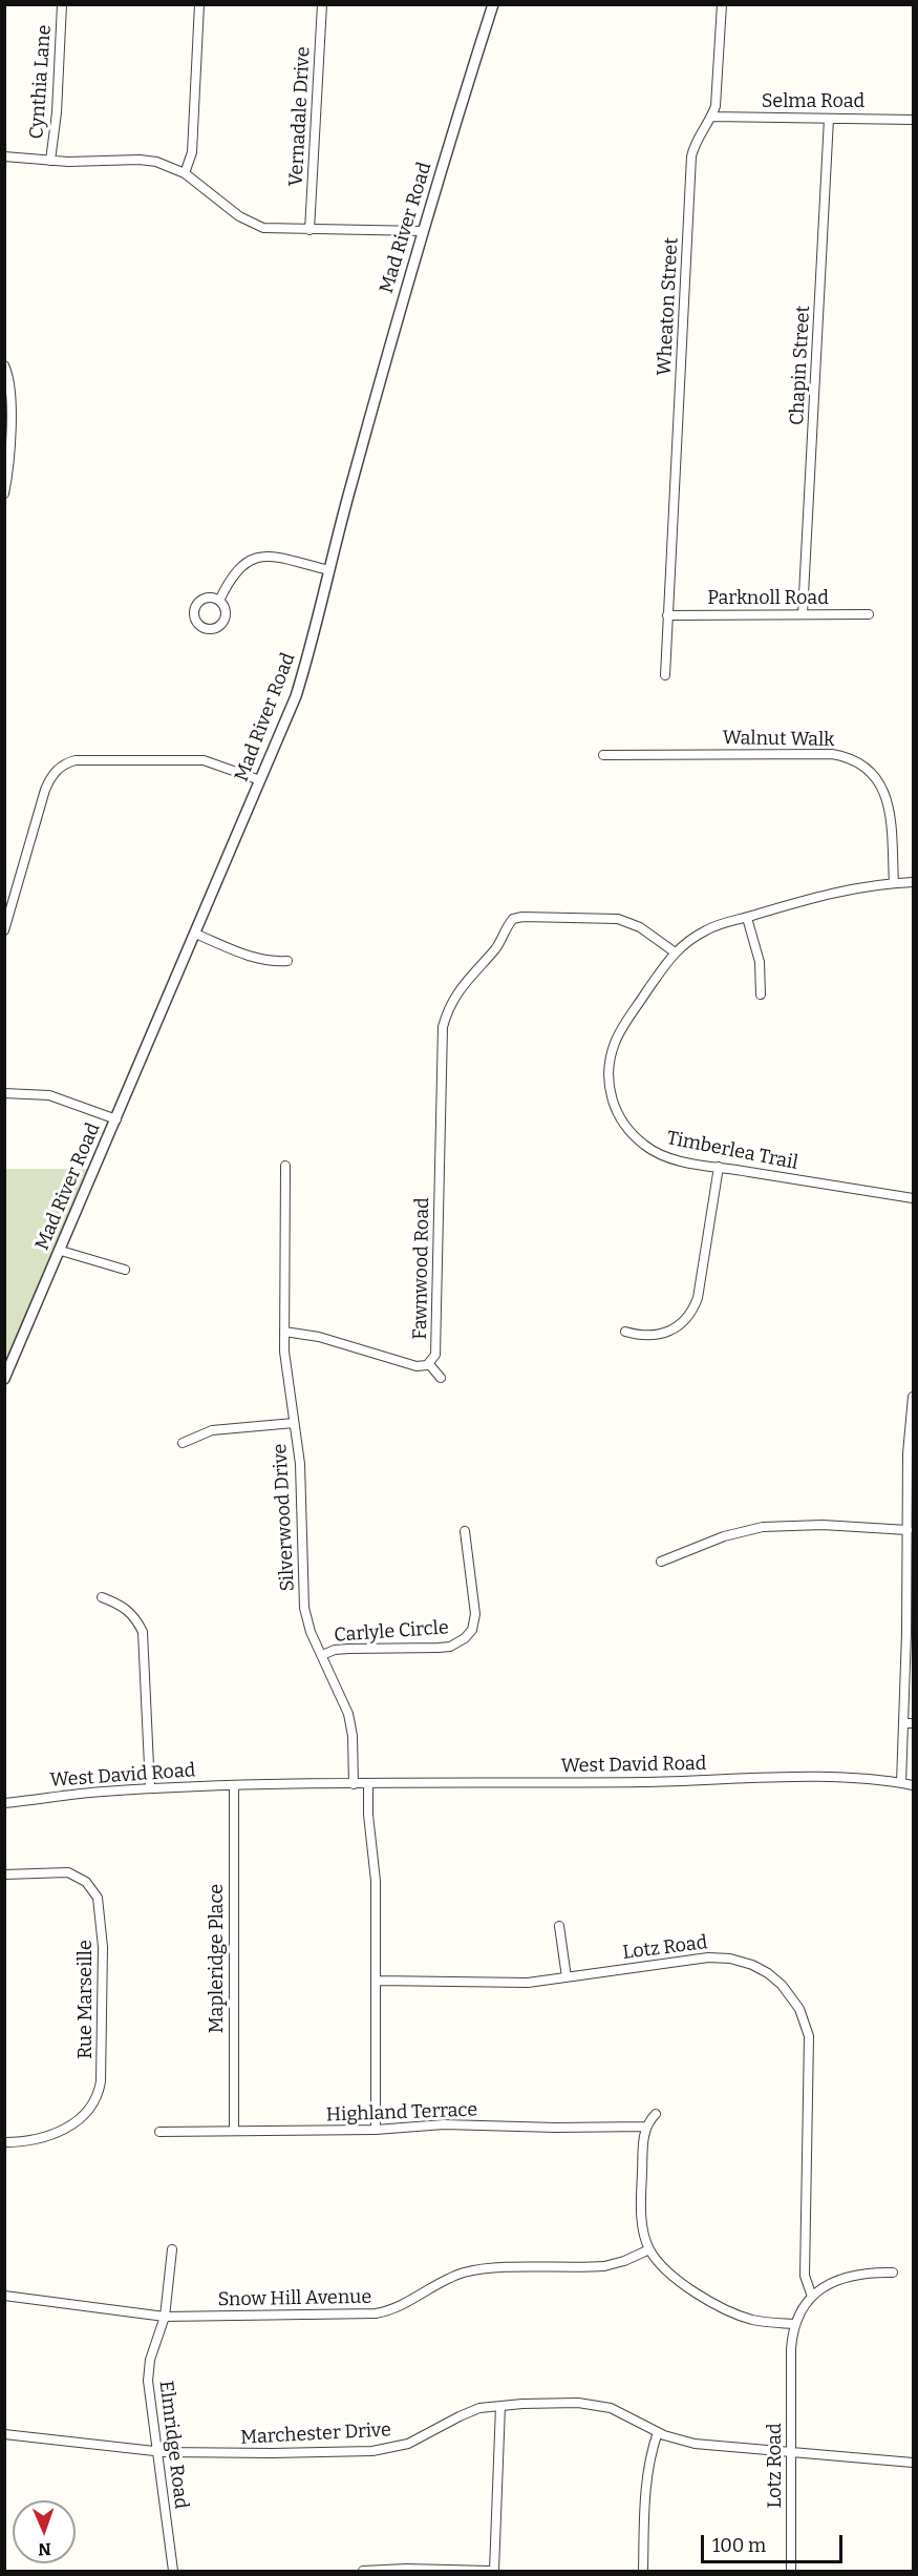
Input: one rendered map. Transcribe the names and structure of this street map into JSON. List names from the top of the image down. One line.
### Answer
{"streets":{"street":["Cynthia Lane","Selma Road","Vernadale Drive","Mad River Road","Wheaton Street","Chapin Street","Parknoll Road","Walnut Walk","Timberlea Trail","Fawnwood Road","Silverwood Drive","Carlyle Circle","West David Road","Lotz Road","Mapleridge Place","Rue Marseille","Highland Terrace","Snow Hill Avenue","Marchester Drive","Elmridge Road"]},"crossings":[["Selma Road","Wheaton Street"],["Selma Road","Chapin Street"],["Wheaton Street","Parknoll Road"],["Chapin Street","Parknoll Road"],["Walnut Walk","Timberlea Trail"],["Timberlea Trail","Fawnwood Road"],["Fawnwood Road","Silverwood Drive"],["Silverwood Drive","Carlyle Circle"],["Silverwood Drive","West David Road"],["West David Road","Mapleridge Place"],["Lotz Road","Marchester Drive"],["Mapleridge Place","Highland Terrace"],["Snow Hill Avenue","Elmridge Road"],["Marchester Drive","Elmridge Road"]],"scale_bar":"100 m","north":"bottom"}
